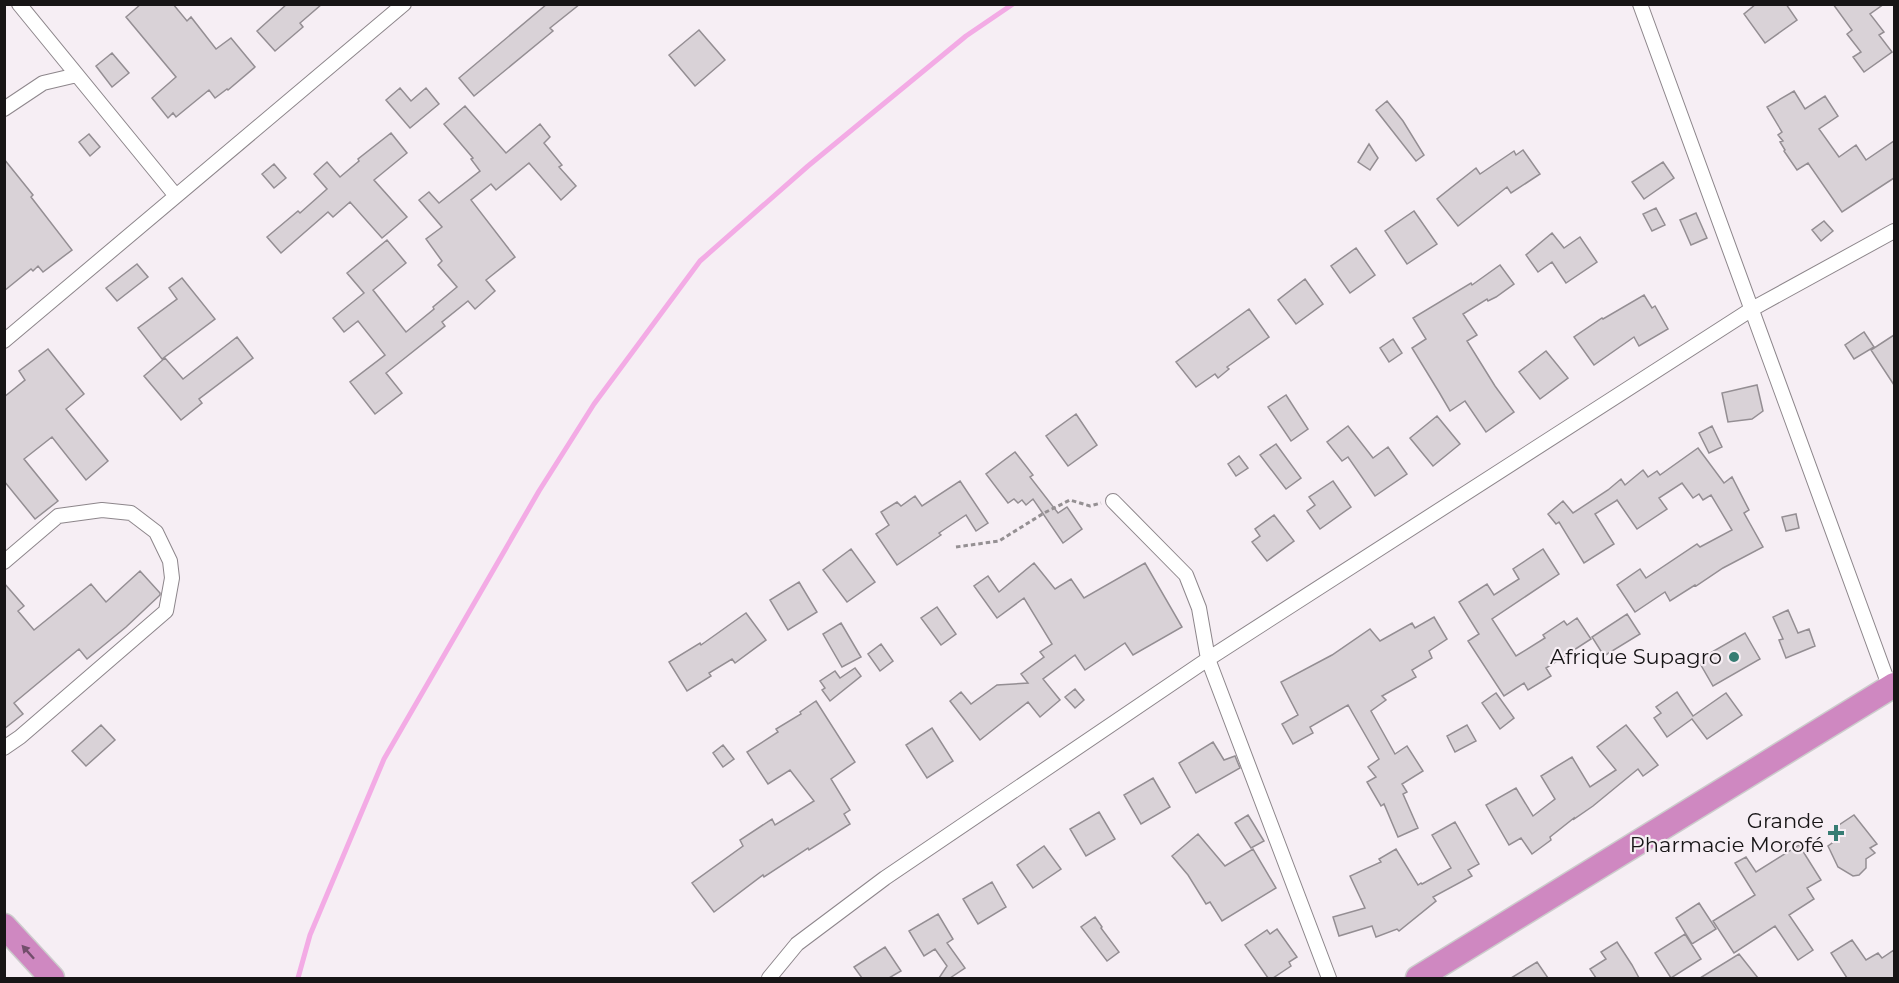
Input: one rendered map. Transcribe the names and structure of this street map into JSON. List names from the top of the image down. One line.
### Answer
{"places":{"other":["Afrique Supagro"],"health":["Grande Pharmacie Morofé"]}}
